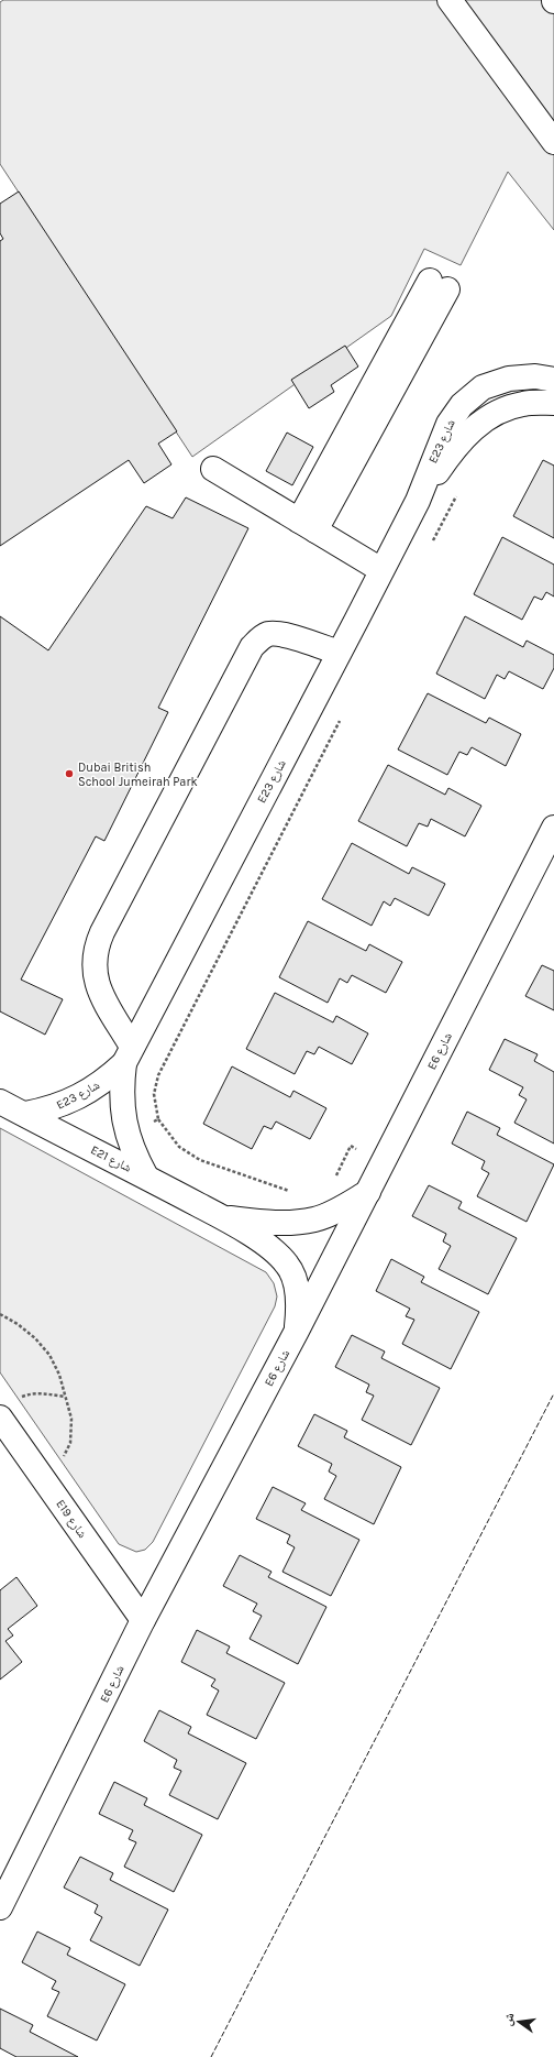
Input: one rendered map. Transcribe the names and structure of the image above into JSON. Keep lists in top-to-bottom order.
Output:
{
  "streets": {
    "street": [
      "E23 شارع",
      "E6 شارع",
      "E21 شارع",
      "E19 شارع"
    ]
  },
  "crossings": [
    ["E23 شارع", "E21 شارع"],
    ["E6 شارع", "E21 شارع"],
    ["E6 شارع", "E19 شارع"]
  ],
  "places": ["Dubai British School Jumeirah Park"],
  "north": "left"
}
